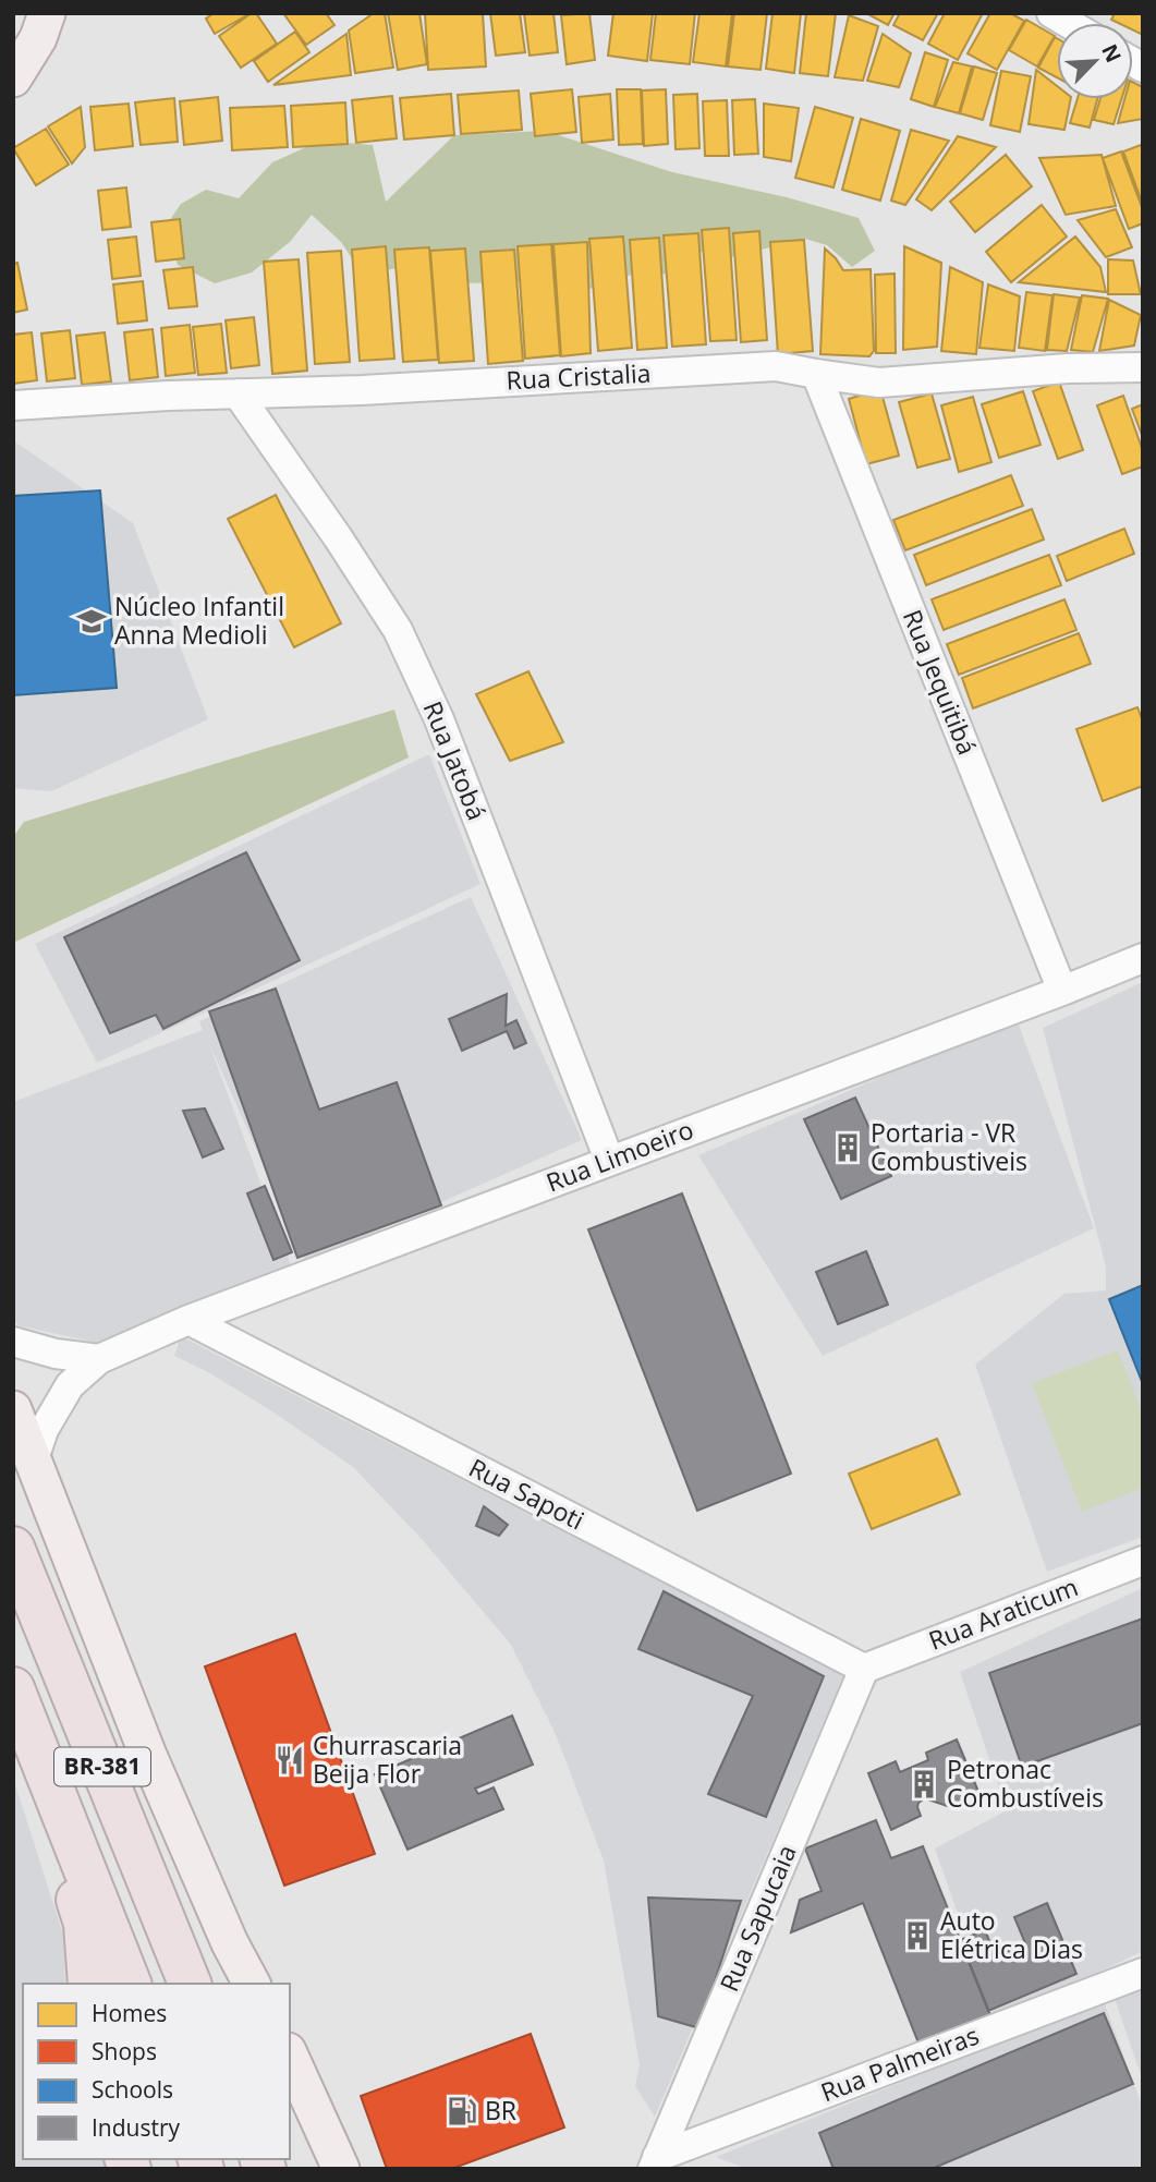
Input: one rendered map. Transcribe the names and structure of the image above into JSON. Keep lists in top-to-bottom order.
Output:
{
  "streets": {
    "highway": ["BR-381"],
    "street": [
      "Rua Cristalia",
      "Rua Jequitibá",
      "Rua Jatobá",
      "Rua Limoeiro",
      "Rua Sapoti",
      "Rua Araticum",
      "Rua Sapucaia",
      "Rua Palmeiras"
    ]
  },
  "crossings": [
    ["Rua Cristalia", "Rua Jequitibá"],
    ["Rua Cristalia", "Rua Jatobá"],
    ["Rua Jequitibá", "Rua Limoeiro"],
    ["Rua Jatobá", "Rua Limoeiro"],
    ["Rua Limoeiro", "Rua Sapoti"],
    ["Rua Limoeiro", "BR-381"],
    ["Rua Sapoti", "Rua Araticum"],
    ["Rua Sapoti", "Rua Sapucaia"],
    ["Rua Araticum", "Rua Sapucaia"],
    ["Rua Sapucaia", "Rua Palmeiras"]
  ],
  "places": {
    "school or university": ["Núcleo Infantil Anna Medioli"],
    "building": ["Portaria - VR Combustiveis", "Petronac Combustíveis", "Auto Elétrica Dias"],
    "restaurant": ["Churrascaria Beija Flor"],
    "fuel station": ["BR"]
  },
  "legend": [
    "Homes",
    "Shops",
    "Schools",
    "Industry"
  ],
  "north": "top right"
}
